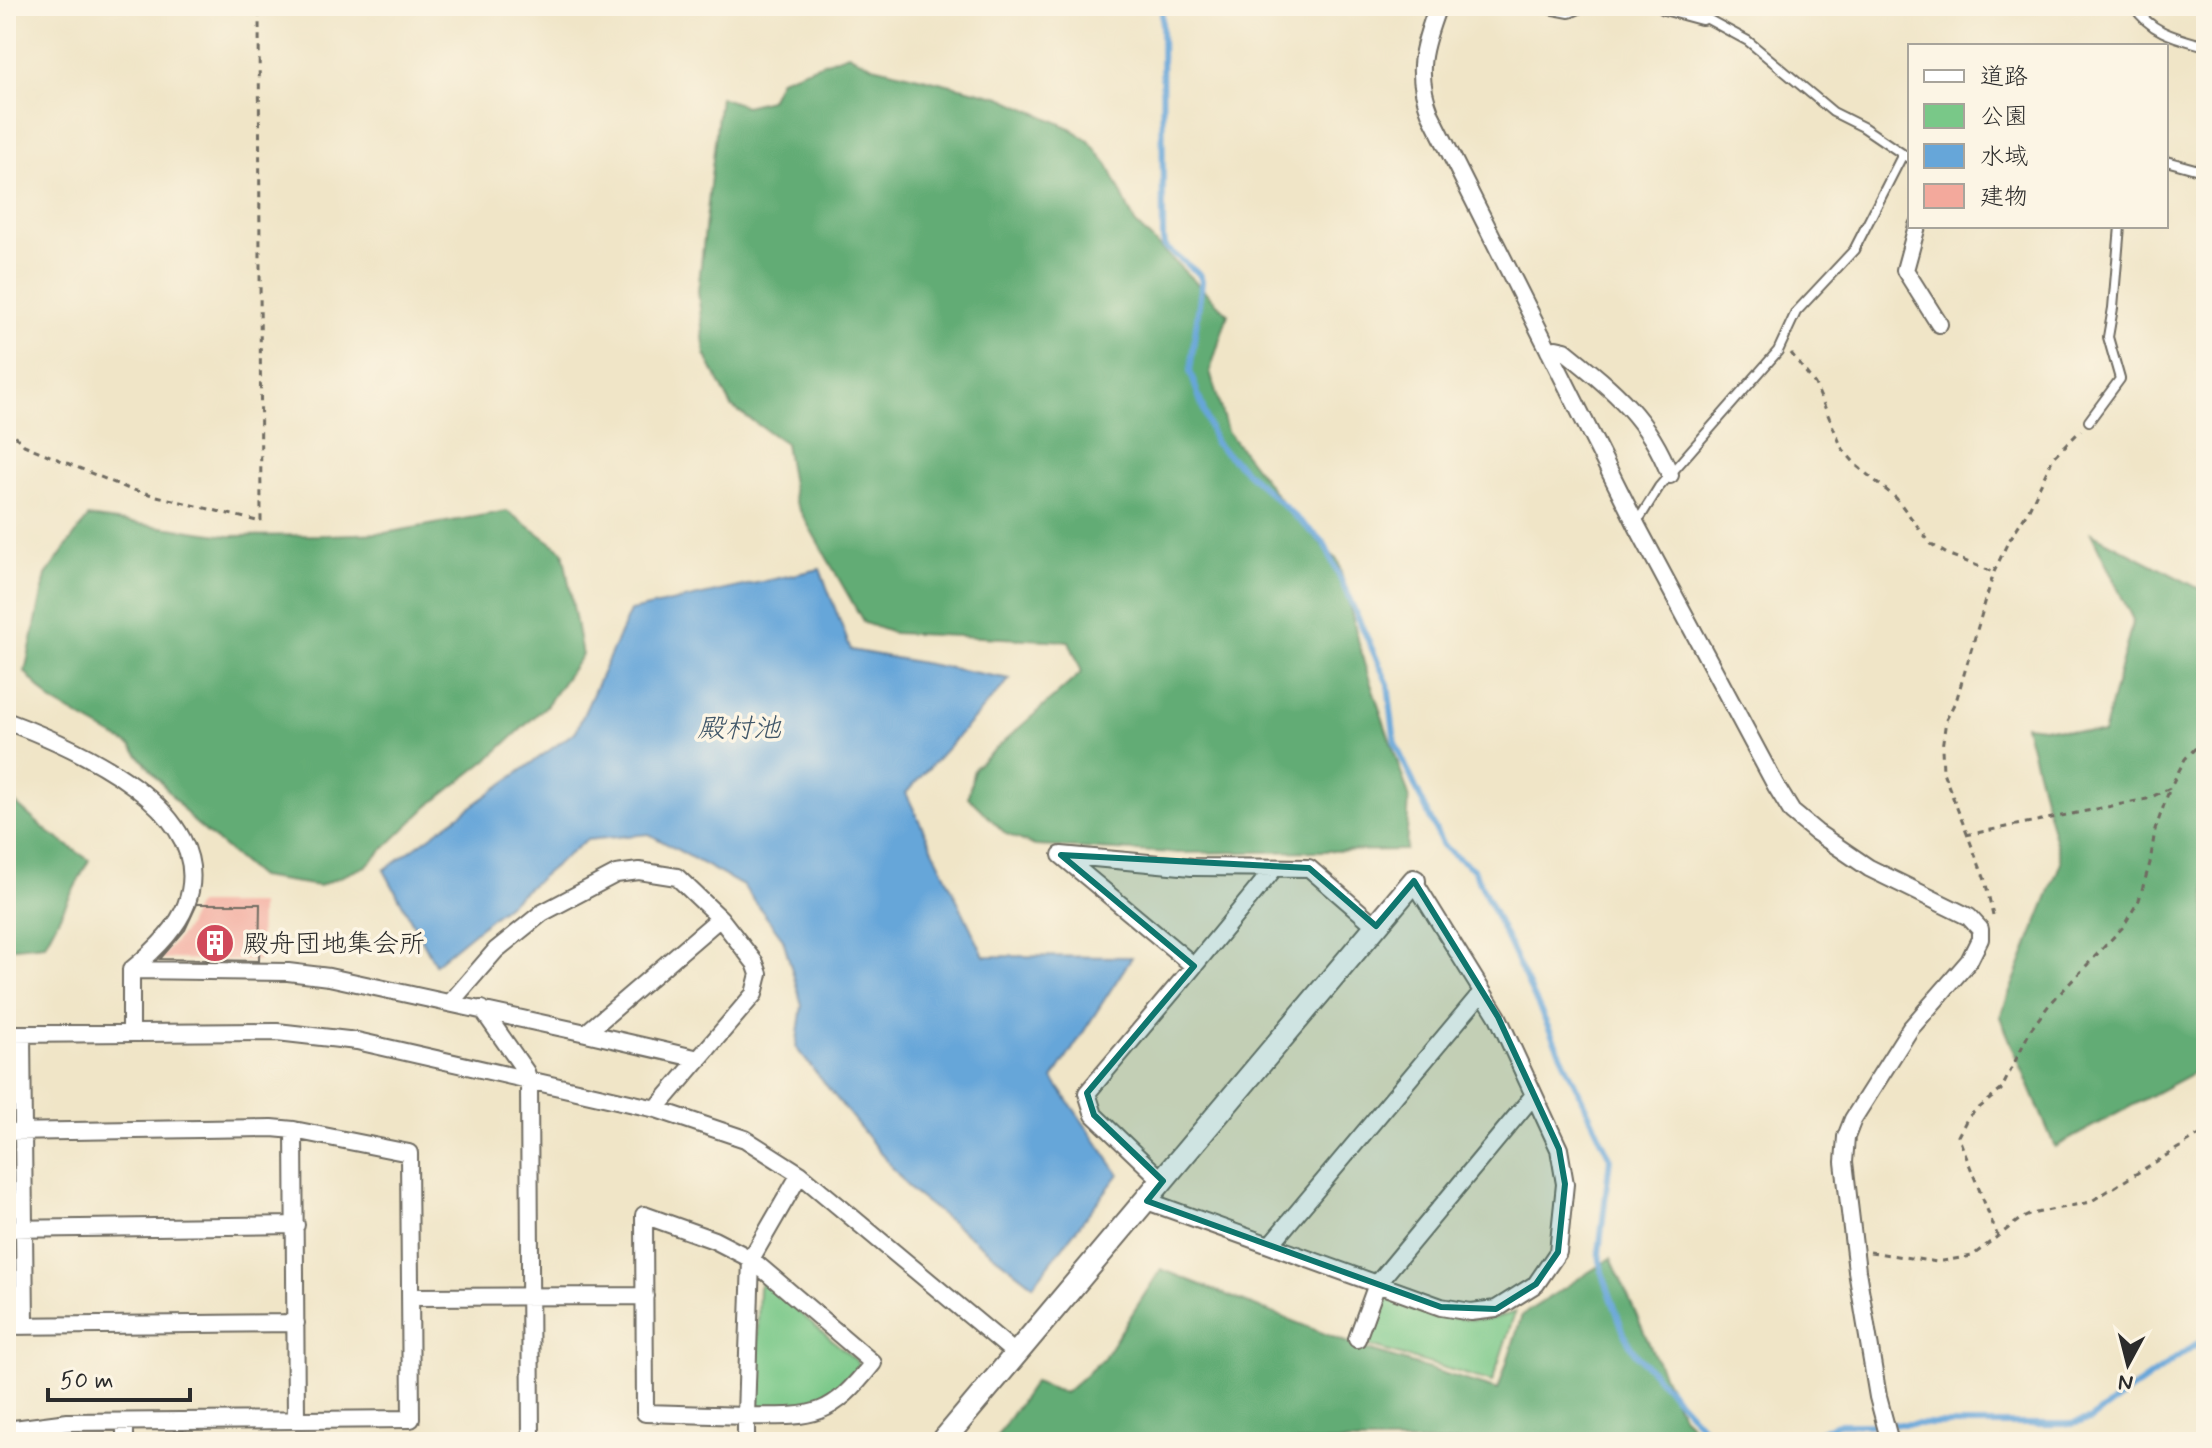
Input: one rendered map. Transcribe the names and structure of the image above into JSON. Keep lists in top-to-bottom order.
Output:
{
  "water": ["殿村池"],
  "places": {
    "building": ["殿舟団地集会所"]
  },
  "legend": [
    "道路",
    "公園",
    "水域",
    "建物"
  ],
  "scale_bar": "50 m",
  "north": "bottom"
}
